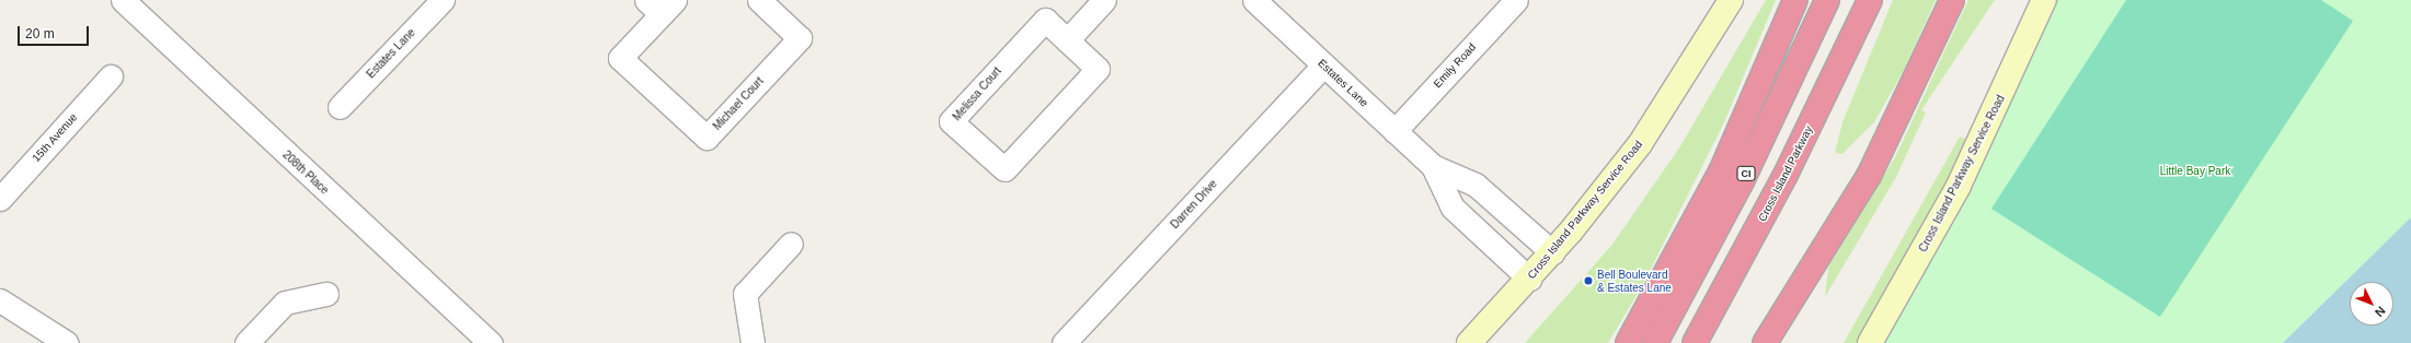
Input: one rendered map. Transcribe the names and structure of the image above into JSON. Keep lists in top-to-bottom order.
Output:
{
  "streets": {
    "highway": ["CI", "Cross Island Parkway"],
    "street": [
      "Estates Lane",
      "Emily Road",
      "Melissa Court",
      "Michael Court",
      "15th Avenue",
      "208th Place",
      "Cross Island Parkway Service Road",
      "Darren Drive"
    ]
  },
  "crossings": [
    ["Estates Lane", "Emily Road"],
    ["Estates Lane", "Cross Island Parkway Service Road"],
    ["Estates Lane", "Darren Drive"]
  ],
  "parks": ["Little Bay Park"],
  "places": ["Bell Boulevard & Estates Lane"],
  "scale_bar": "20 m",
  "north": "bottom right"
}
